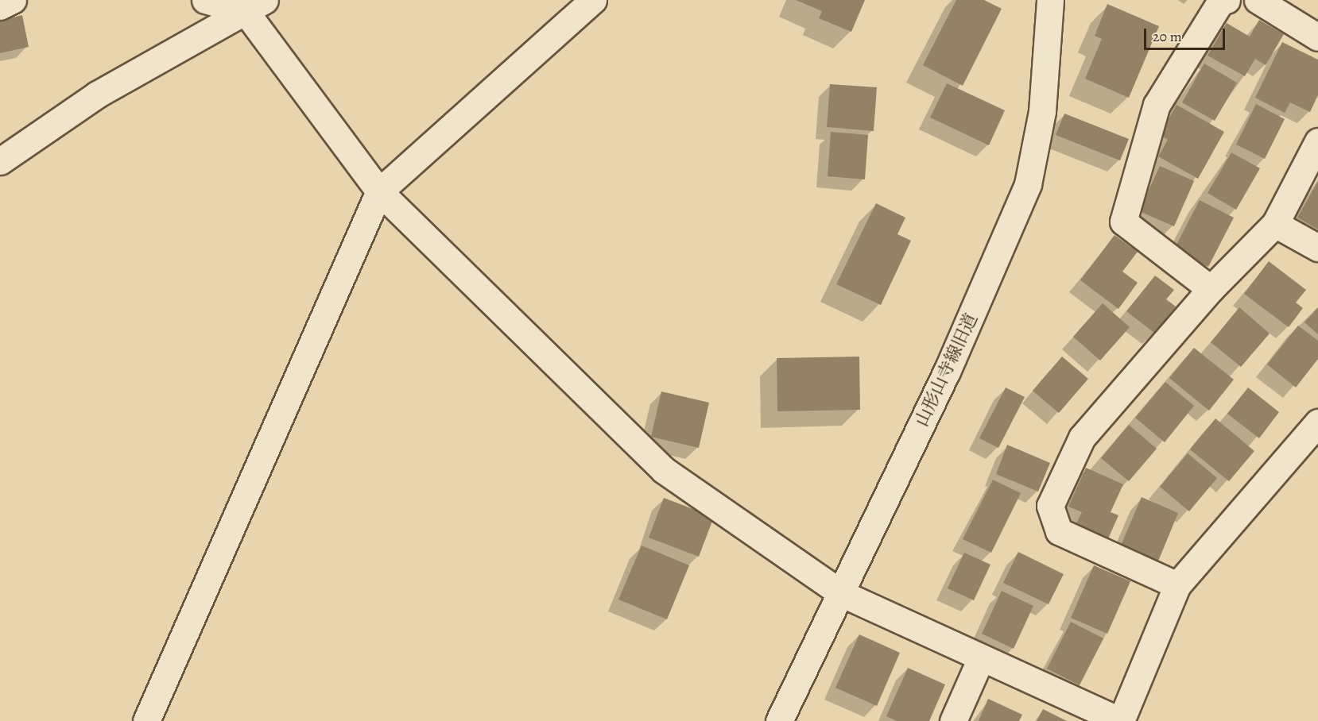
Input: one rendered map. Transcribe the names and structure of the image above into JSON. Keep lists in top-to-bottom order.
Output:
{
  "streets": {
    "street": ["山形山寺線旧道"]
  },
  "scale_bar": "20 m"
}
